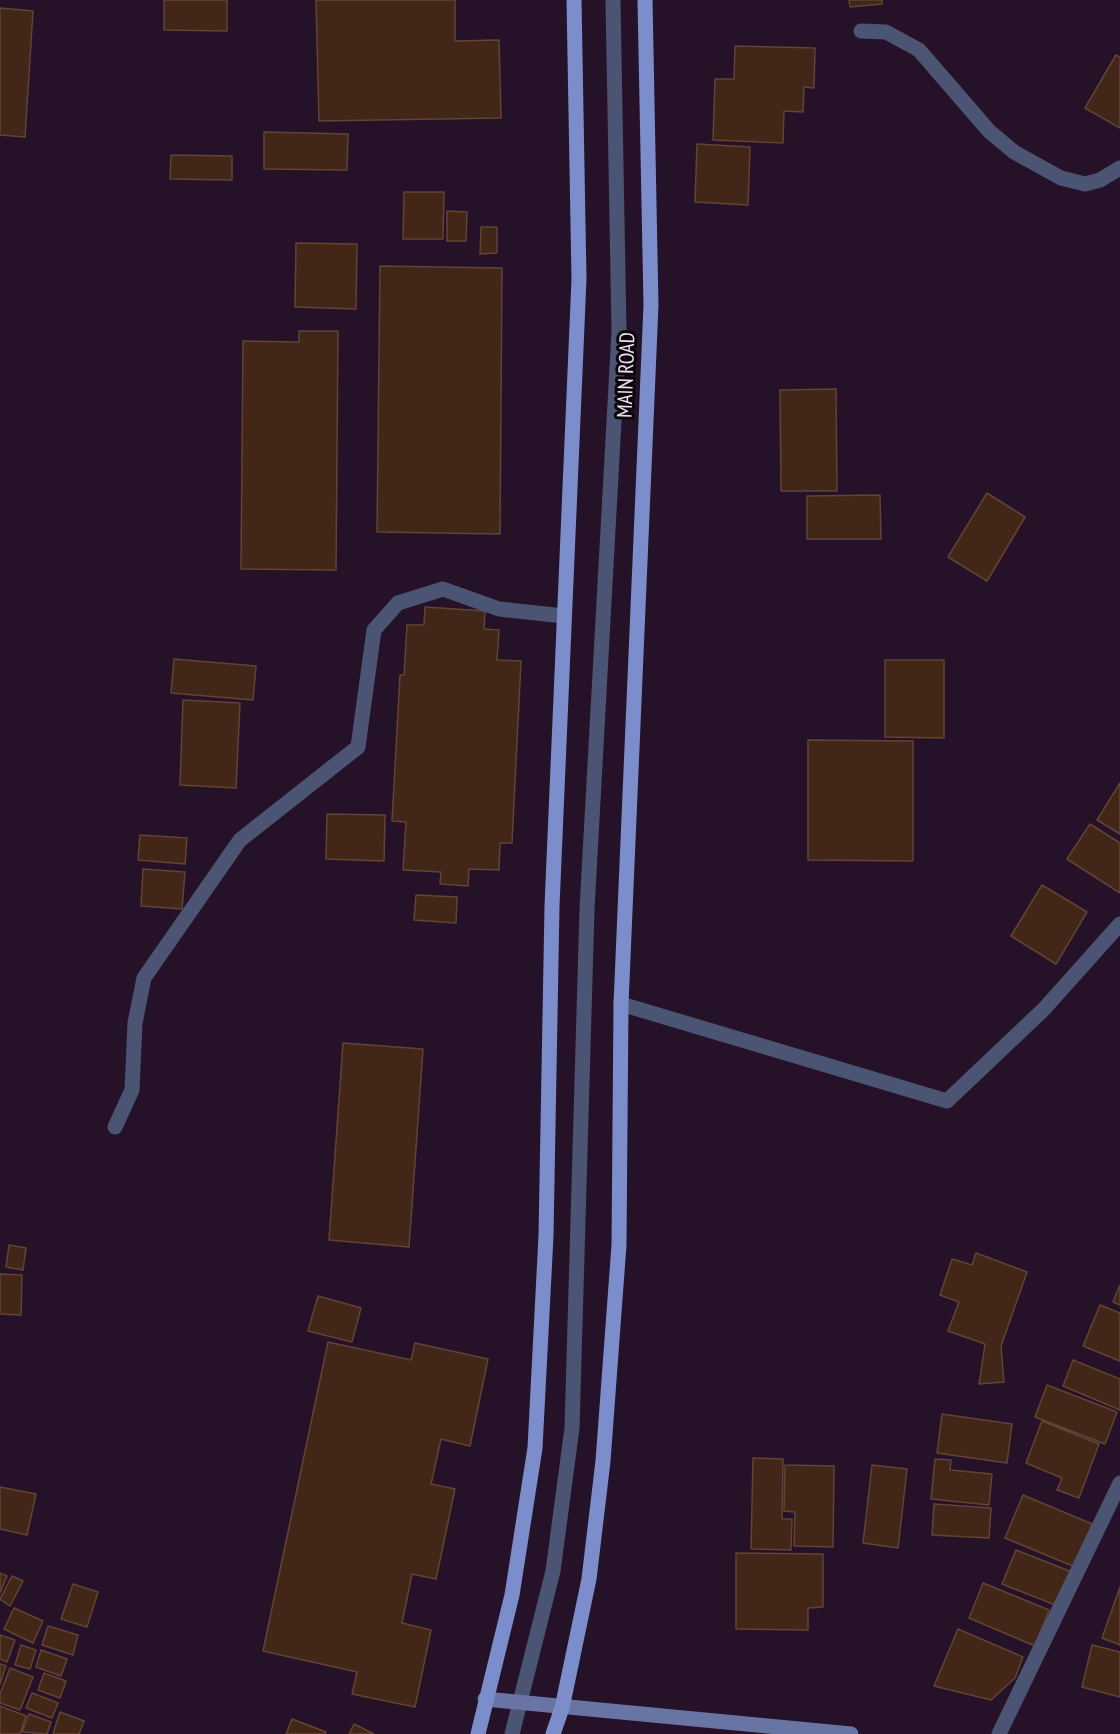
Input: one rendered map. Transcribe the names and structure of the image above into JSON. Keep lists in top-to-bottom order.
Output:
{
  "streets": {
    "main road": ["MAIN ROAD"]
  }
}
